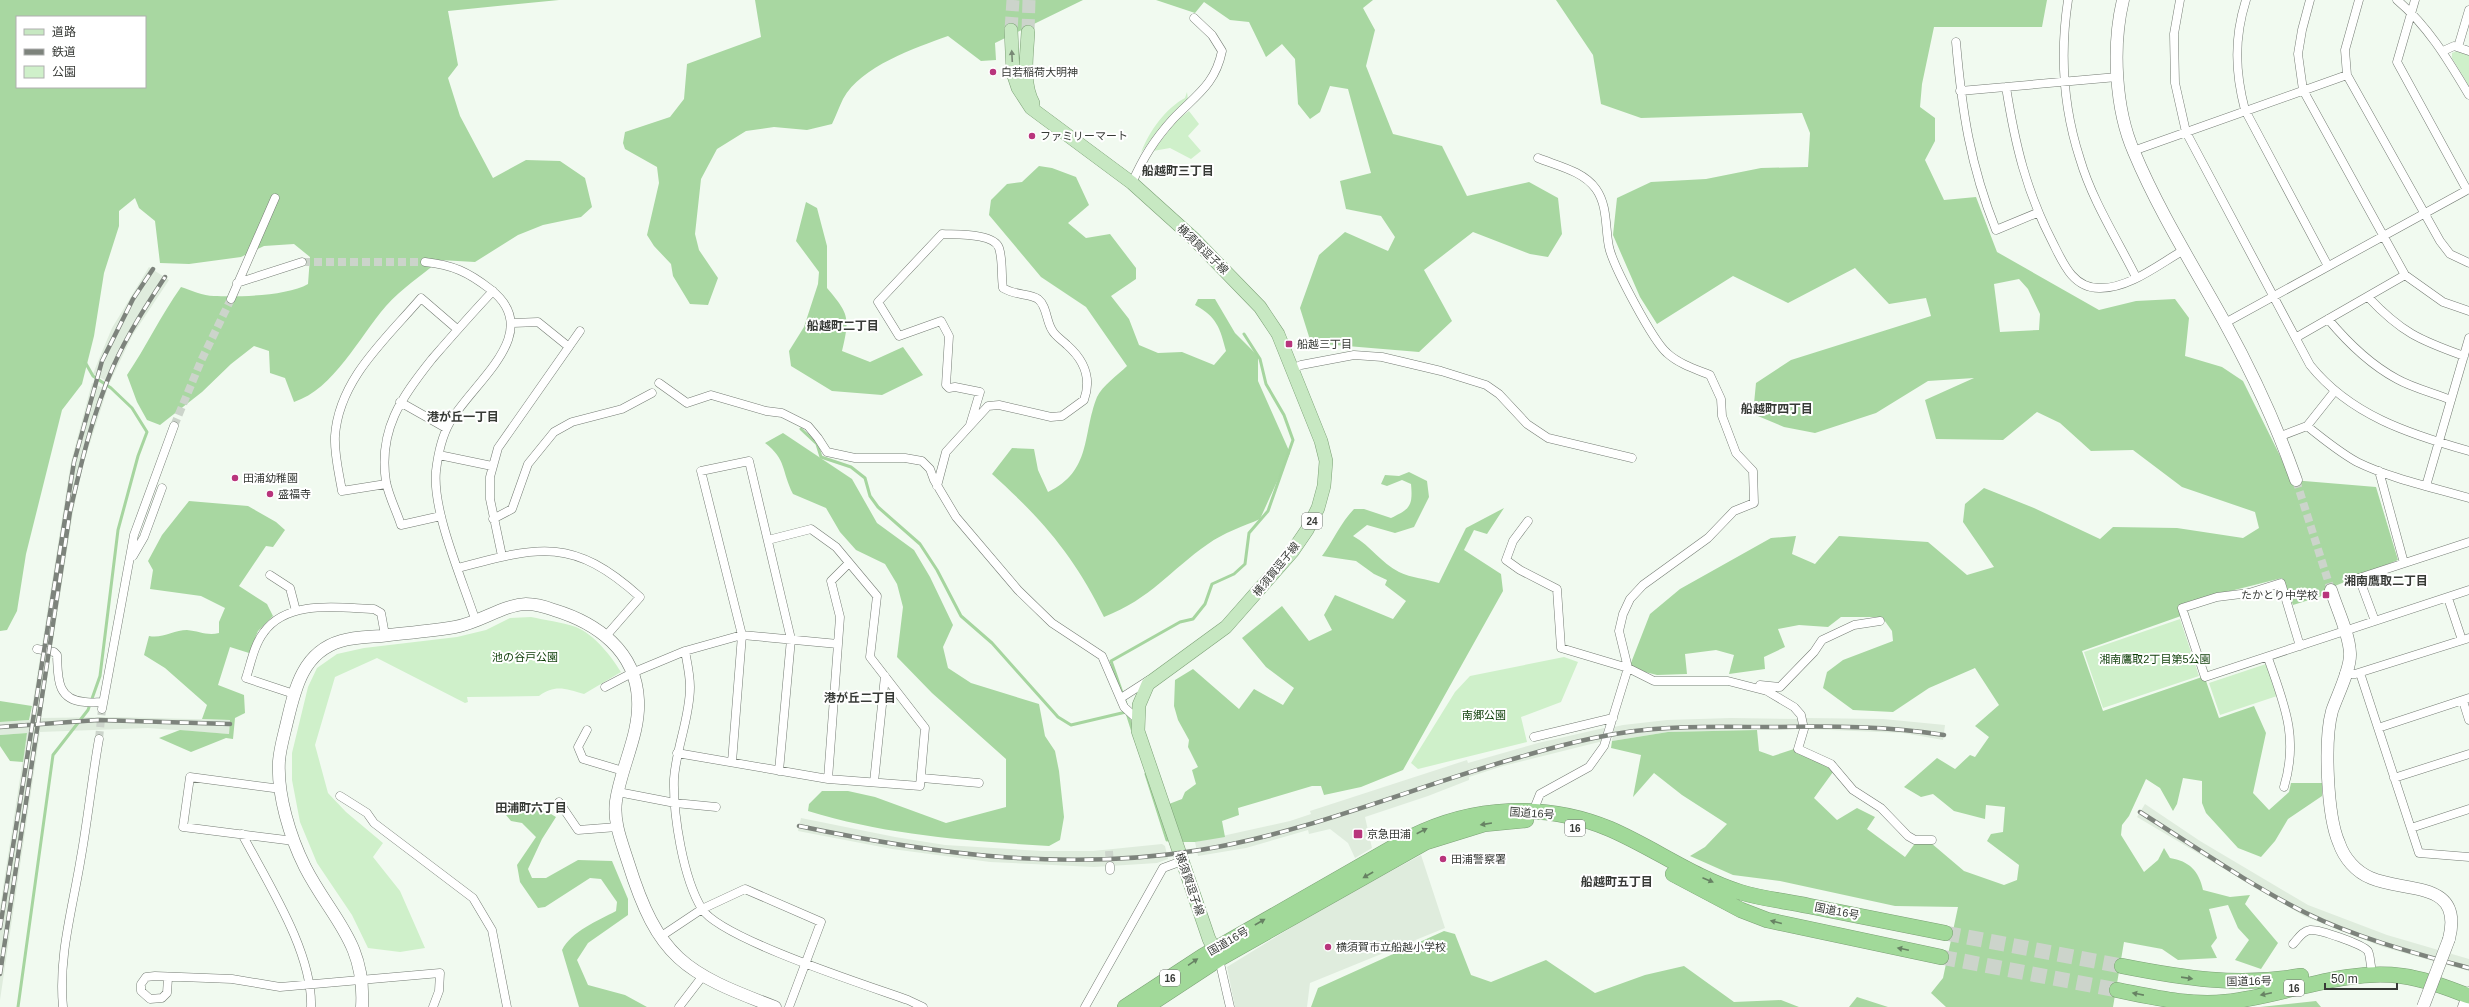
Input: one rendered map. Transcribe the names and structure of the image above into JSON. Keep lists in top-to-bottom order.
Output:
{
  "streets": {
    "highway": ["国道16号", "16"],
    "main road": ["横須賀逗子線", "24"]
  },
  "crossings": [
    ["横須賀逗子線", "国道16号"]
  ],
  "districts": [
    "船越町三丁目",
    "船越町二丁目",
    "船越町四丁目",
    "港が丘一丁目",
    "湘南鷹取二丁目",
    "港が丘二丁目",
    "田浦町六丁目",
    "船越町五丁目"
  ],
  "parks": ["池の谷戸公園", "湘南鷹取2丁目第5公園", "南郷公園"],
  "places": {
    "other": [
      "白若稲荷大明神",
      "ファミリーマート",
      "田浦幼稚園",
      "盛福寺",
      "田浦警察署",
      "横須賀市立船越小学校"
    ],
    "transit": ["船越三丁目", "たかとり中学校", "京急田浦"]
  },
  "legend": ["道路", "鉄道", "公園"],
  "scale_bar": "50 m"
}
